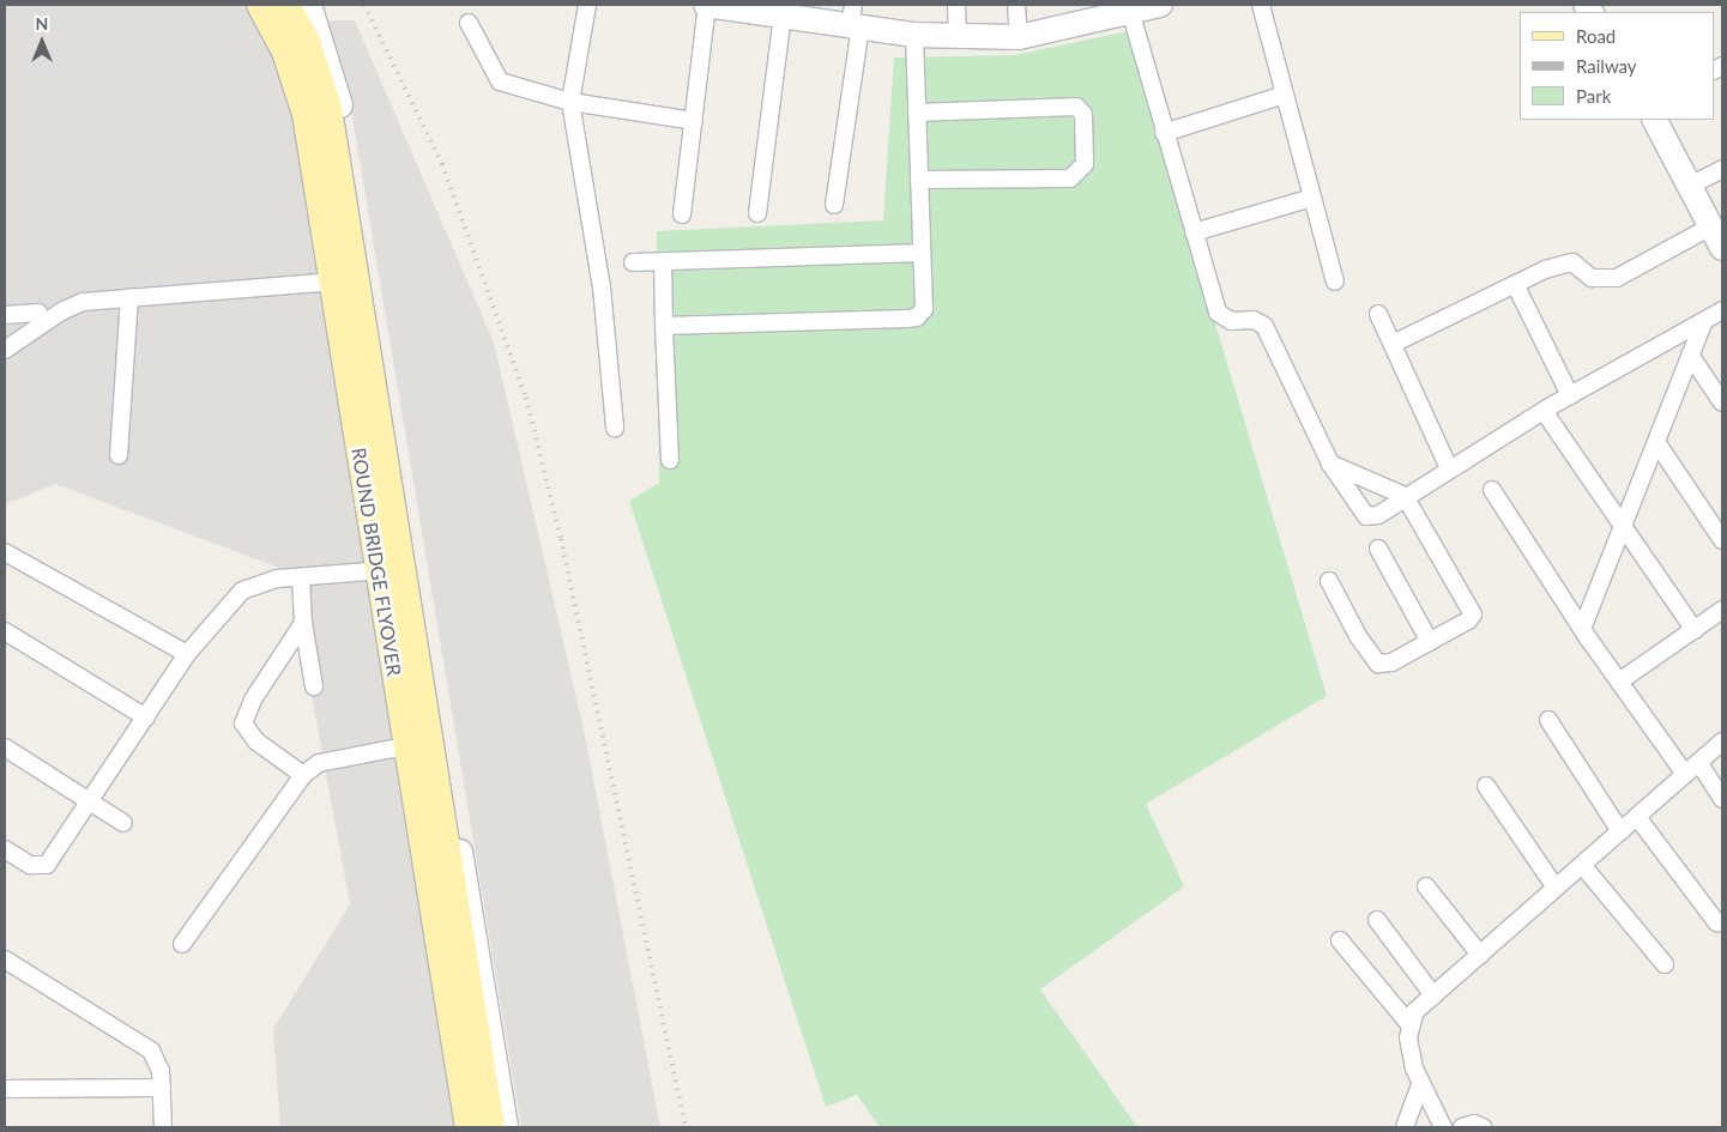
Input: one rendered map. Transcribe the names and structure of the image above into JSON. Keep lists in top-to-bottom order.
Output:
{
  "streets": {
    "main road": ["ROUND BRIDGE FLYOVER"]
  },
  "legend": ["Road", "Railway", "Park"],
  "north": "top"
}
